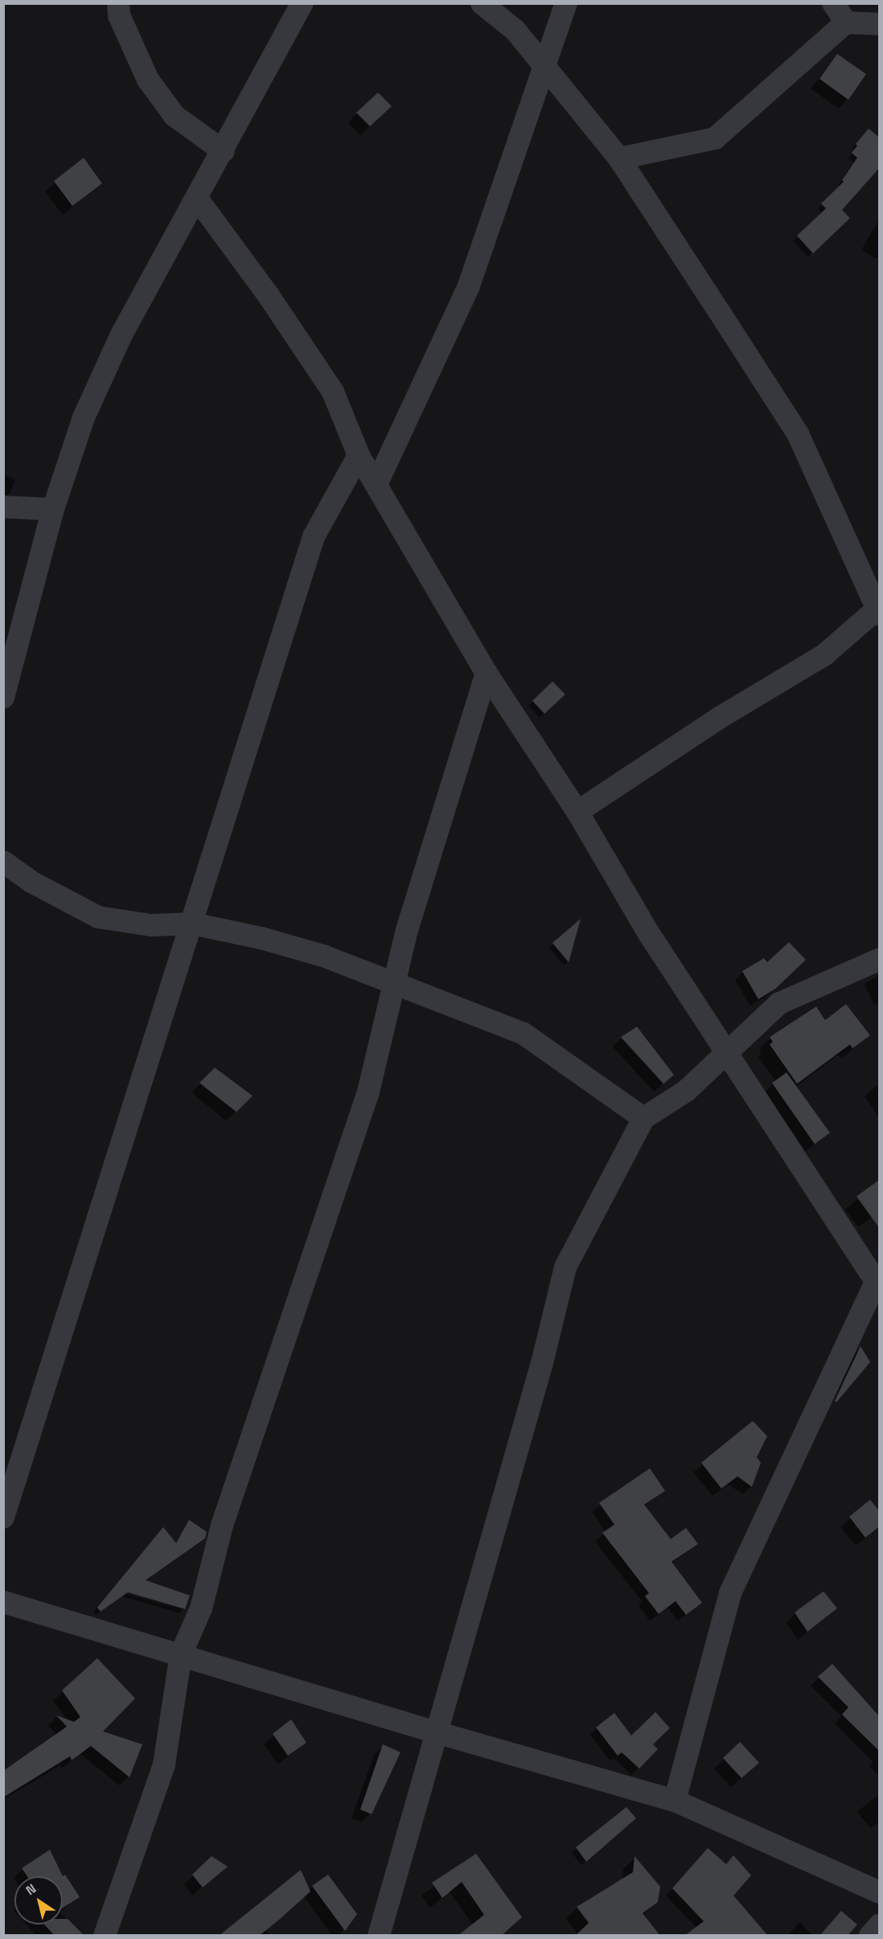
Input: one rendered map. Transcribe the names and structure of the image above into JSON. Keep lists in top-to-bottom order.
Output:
{
  "north": "top left"
}
